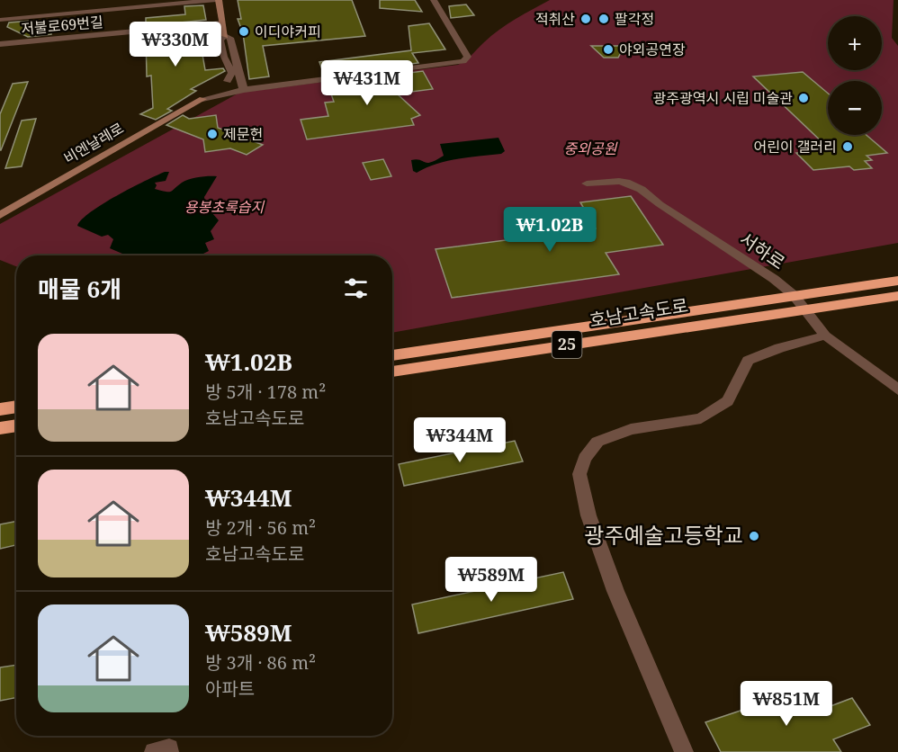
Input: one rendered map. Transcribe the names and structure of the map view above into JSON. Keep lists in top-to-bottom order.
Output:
{
  "streets": {
    "highway": ["호남고속도로", "25"],
    "street": ["저불로69번길", "비엔날레로", "서하로"]
  },
  "parks": ["중외공원", "용봉초록습지"],
  "places": [
    "적취산",
    "팔각정",
    "이디야커피",
    "야외공연장",
    "광주광역시 시립 미술관",
    "제문헌",
    "어린이 갤러리",
    "광주예술고등학교"
  ],
  "page": {
    "map_buttons": ["+", "−"],
    "price": [
      "₩330M",
      "₩431M",
      "₩1.02B",
      "₩344M",
      "₩589M",
      "₩851M"
    ],
    "heading": "매물 6개",
    "list": [
      {
        "name": "₩1.02B",
        "note": "방 5개 · 178 m² · 호남고속도로"
      },
      {
        "name": "₩344M",
        "note": "방 2개 · 56 m² · 호남고속도로"
      },
      {
        "name": "₩589M",
        "note": "방 3개 · 86 m² · 아파트"
      }
    ]
  }
}
